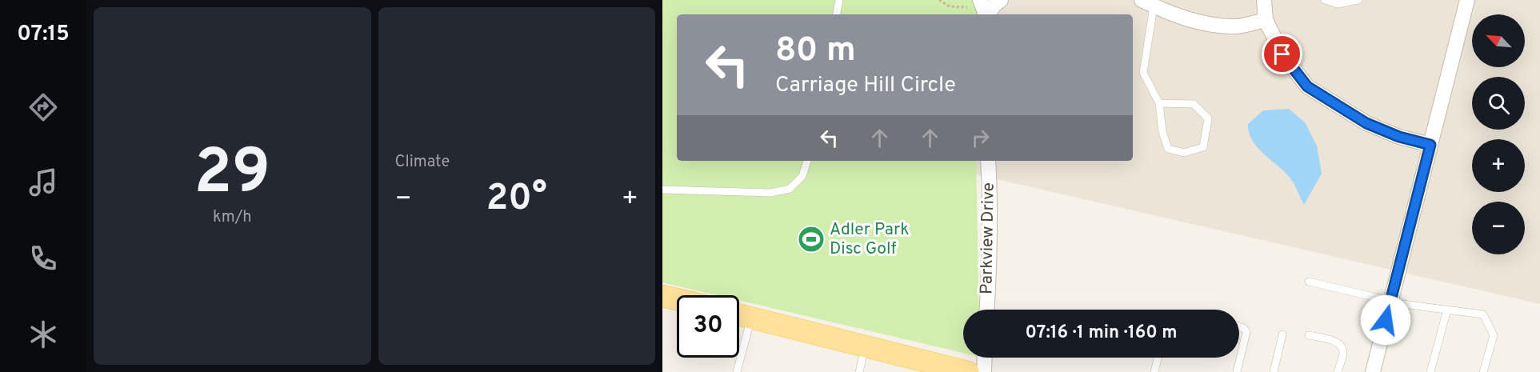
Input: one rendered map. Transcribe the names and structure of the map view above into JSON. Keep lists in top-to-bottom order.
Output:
{
  "streets": {
    "street": ["Parkview Drive"]
  },
  "places": {
    "sports": ["Adler Park Disc Golf"]
  },
  "north": "top left",
  "page": {
    "tabs": "07:15",
    "tile": [
      ["29", "km/h"],
      "Climate"
    ],
    "map_buttons": ["+", "−"],
    "turn": ["80 m", "Carriage Hill Circle"],
    "heat": ["−", "20°", "+"],
    "limit": "30",
    "trip": "07:16 · 1 min · 160 m"
  }
}
